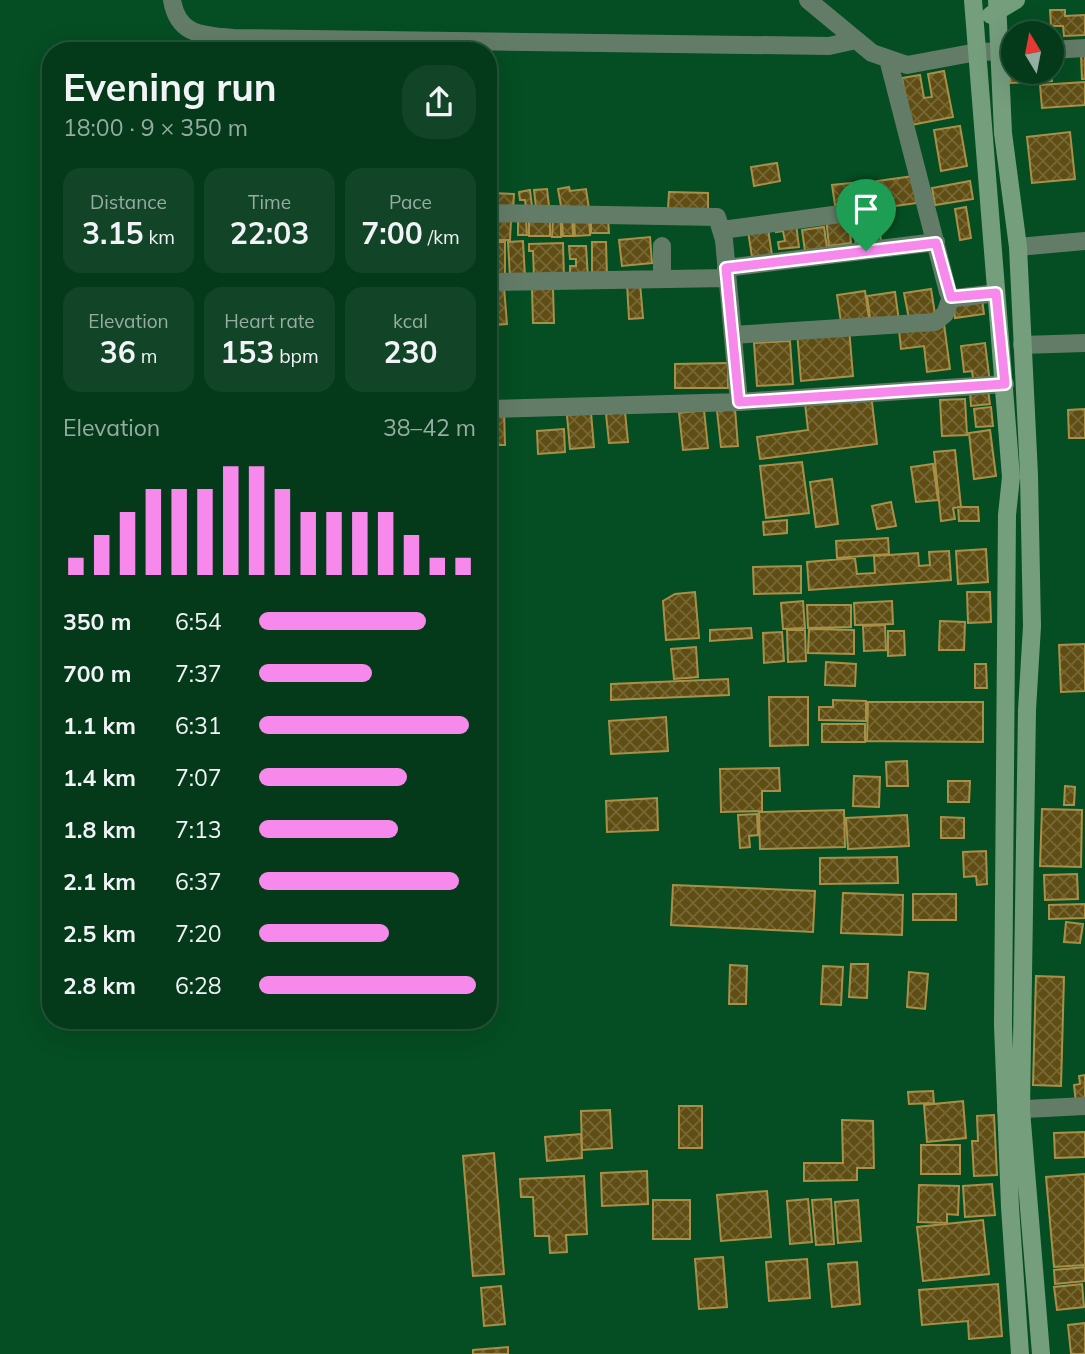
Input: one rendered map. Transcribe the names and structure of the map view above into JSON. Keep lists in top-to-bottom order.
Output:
{
  "north": "top",
  "page": {
    "heading": ["Evening run", "18:00 · 9 × 350 m"],
    "stats": [
      ["Distance", "3.15 km"],
      ["Time", "22:03"],
      ["Pace", "7:00 /km"],
      ["Elevation", "36 m"],
      ["Heart rate", "153 bpm"],
      ["kcal", "230"]
    ],
    "chart": ["Elevation", "38–42 m"],
    "list": [
      {
        "name": "350 m",
        "note": "6:54"
      },
      {
        "name": "700 m",
        "note": "7:37"
      },
      {
        "name": "1.1 km",
        "note": "6:31"
      },
      {
        "name": "1.4 km",
        "note": "7:07"
      },
      {
        "name": "1.8 km",
        "note": "7:13"
      },
      {
        "name": "2.1 km",
        "note": "6:37"
      },
      {
        "name": "2.5 km",
        "note": "7:20"
      },
      {
        "name": "2.8 km",
        "note": "6:28"
      }
    ]
  }
}
